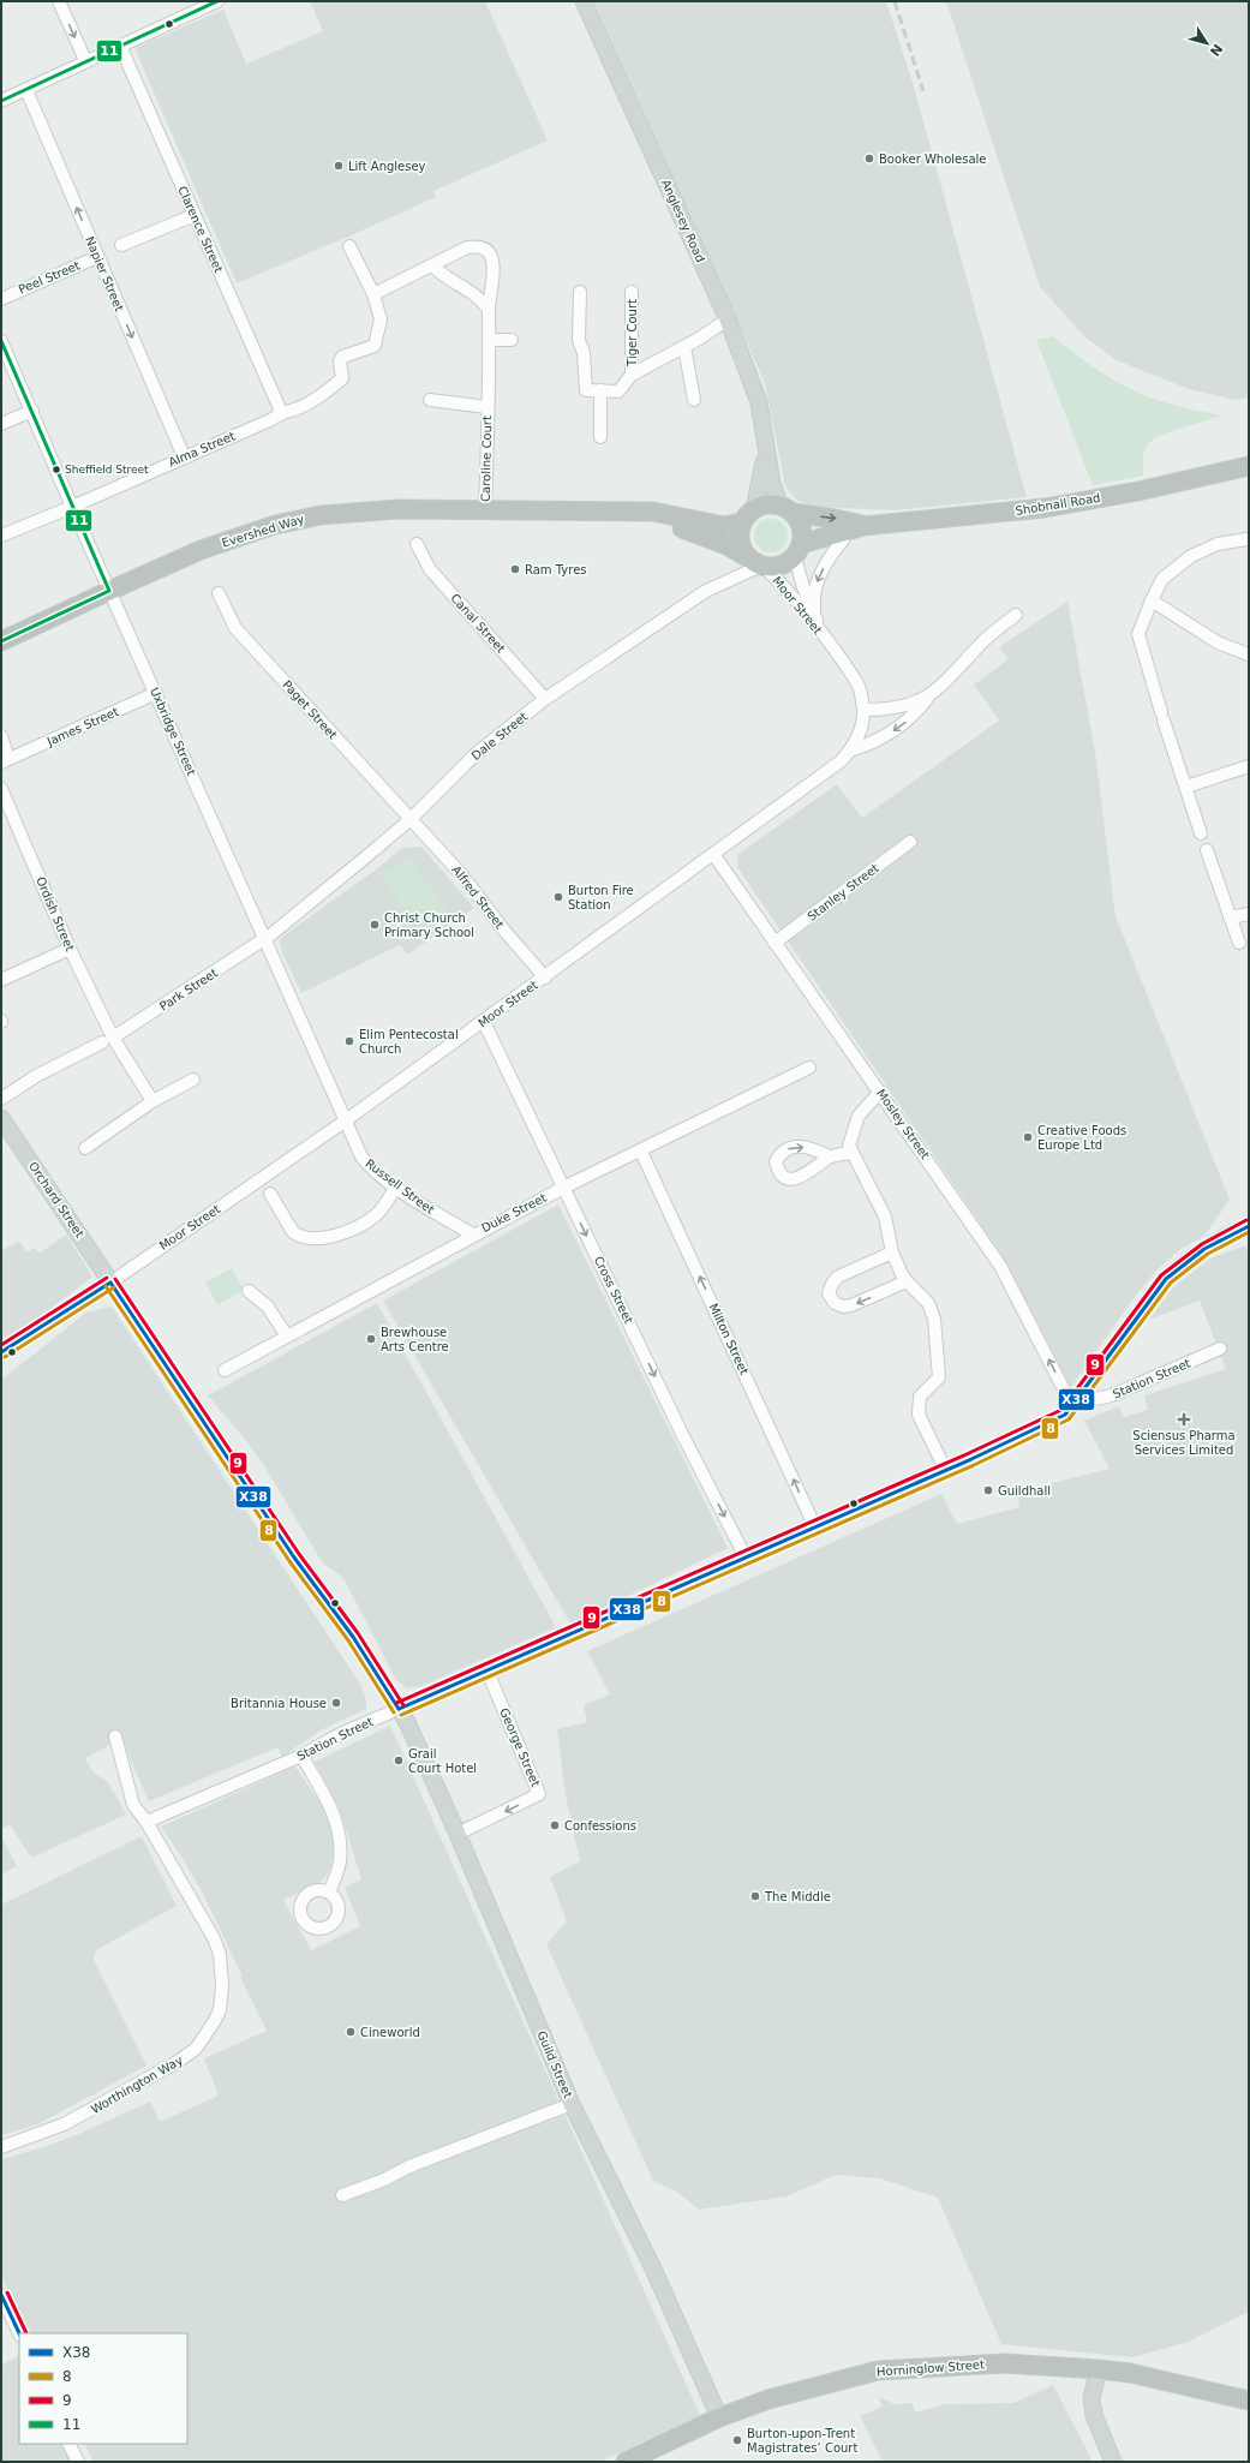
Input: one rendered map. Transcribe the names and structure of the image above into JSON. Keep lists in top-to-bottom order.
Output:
{
  "streets": {
    "highway": ["Shobnall Road", "Evershed Way", "Horninglow Street"],
    "main road": [
      "Anglesey Road",
      "Orchard Street",
      "Station Street",
      "Guild Street"
    ],
    "street": [
      "Clarence Street",
      "Napier Street",
      "Peel Street",
      "Tiger Court",
      "Alma Street",
      "Caroline Court",
      "Moor Street",
      "Canal Street",
      "Paget Street",
      "James Street",
      "Uxbridge Street",
      "Dale Street",
      "Stanley Street",
      "Alfred Street",
      "Ordish Street",
      "Park Street",
      "Mosley Street",
      "Russell Street",
      "Duke Street",
      "Cross Street",
      "Milton Street",
      "George Street",
      "Worthington Way"
    ]
  },
  "crossings": [
    ["Anglesey Road", "Tiger Court"],
    ["Anglesey Road", "Evershed Way"],
    ["Anglesey Road", "Moor Street"],
    ["Anglesey Road", "Dale Street"],
    ["Clarence Street", "Alma Street"],
    ["Napier Street", "Peel Street"],
    ["Napier Street", "Alma Street"],
    ["Alma Street", "Uxbridge Street"],
    ["Caroline Court", "Evershed Way"],
    ["Evershed Way", "Moor Street"],
    ["Evershed Way", "Uxbridge Street"],
    ["Evershed Way", "Dale Street"],
    ["Moor Street", "Uxbridge Street"],
    ["Moor Street", "Dale Street"],
    ["Moor Street", "Alfred Street"],
    ["Moor Street", "Mosley Street"],
    ["Moor Street", "Russell Street"],
    ["Moor Street", "Orchard Street"],
    ["Moor Street", "Cross Street"],
    ["Canal Street", "Dale Street"],
    ["Paget Street", "Dale Street"],
    ["Paget Street", "Alfred Street"],
    ["James Street", "Uxbridge Street"],
    ["Uxbridge Street", "Dale Street"],
    ["Uxbridge Street", "Park Street"],
    ["Uxbridge Street", "Russell Street"],
    ["Dale Street", "Alfred Street"],
    ["Dale Street", "Park Street"],
    ["Stanley Street", "Mosley Street"],
    ["Ordish Street", "Park Street"],
    ["Mosley Street", "Station Street"],
    ["Russell Street", "Duke Street"],
    ["Orchard Street", "Station Street"],
    ["Orchard Street", "Guild Street"],
    ["Duke Street", "Cross Street"],
    ["Duke Street", "Milton Street"],
    ["Cross Street", "Station Street"],
    ["Milton Street", "Station Street"],
    ["Station Street", "George Street"],
    ["Station Street", "Guild Street"],
    ["Station Street", "Worthington Way"],
    ["George Street", "Guild Street"],
    ["Guild Street", "Horninglow Street"]
  ],
  "one_way": ["Cross Street", "Milton Street"],
  "places": {
    "other": [
      "Booker Wholesale",
      "Lift Anglesey",
      "Sheffield Street",
      "Ram Tyres",
      "Burton Fire Station",
      "Christ Church Primary School",
      "Elim Pentecostal Church",
      "Creative Foods Europe Ltd",
      "Brewhouse Arts Centre",
      "Guildhall",
      "Britannia House",
      "Grail Court Hotel",
      "Confessions",
      "The Middle",
      "Cineworld",
      "Burton-upon-Trent Magistrates’ Court"
    ],
    "health": ["Sciensus Pharma Services Limited"]
  },
  "lines": [
    "transit line 11",
    "transit line 9",
    "transit line X38",
    "transit line 8"
  ],
  "legend": [
    "X38",
    "8",
    "9",
    "11"
  ],
  "north": "bottom right"
}
